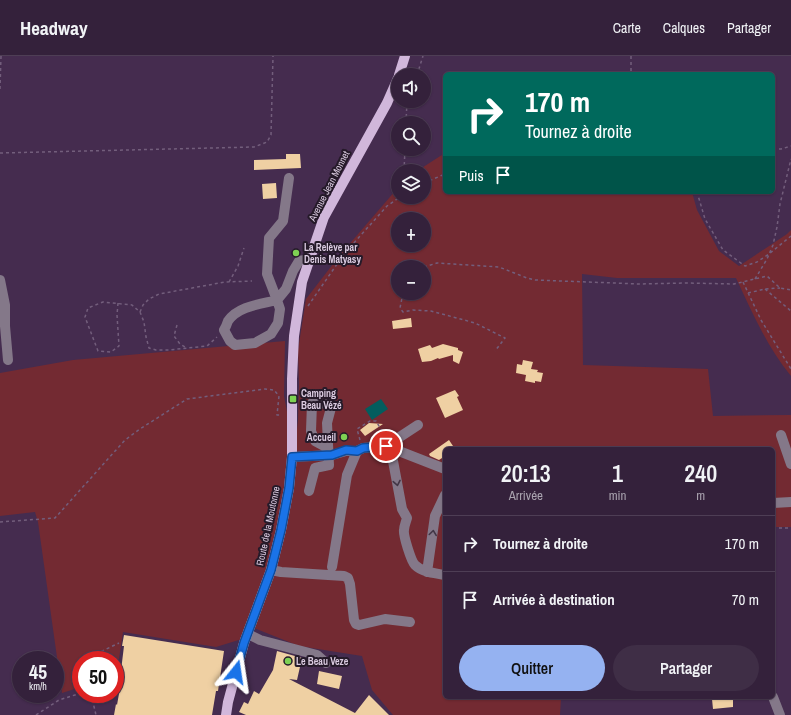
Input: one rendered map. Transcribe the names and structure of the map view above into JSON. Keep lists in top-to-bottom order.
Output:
{
  "streets": {
    "main road": ["Avenue Jean Monnet", "Route de la Moutonne"]
  },
  "crossings": [
    ["Avenue Jean Monnet", "Route de la Moutonne"]
  ],
  "places": {
    "other": ["La Relève par Denis Matyasy", "Accueil", "Le Beau Veze"],
    "transit": ["Camping Beau Vézé"]
  },
  "page": {
    "header": "Headway",
    "nav": ["Carte", "Calques", "Partager"],
    "map_buttons": ["+", "−"],
    "turn": ["170 m", "Tournez à droite"],
    "then": "Puis",
    "eta": [
      "20:13",
      "Arrivée",
      "1",
      "min",
      "240",
      "m"
    ],
    "list": [
      {
        "name": "Tournez à droite",
        "value": "170 m"
      },
      {
        "name": "Arrivée à destination",
        "value": "70 m"
      }
    ],
    "buttons": ["Quitter", "Partager"],
    "speed": "45 km/h",
    "limit": "50"
  }
}
